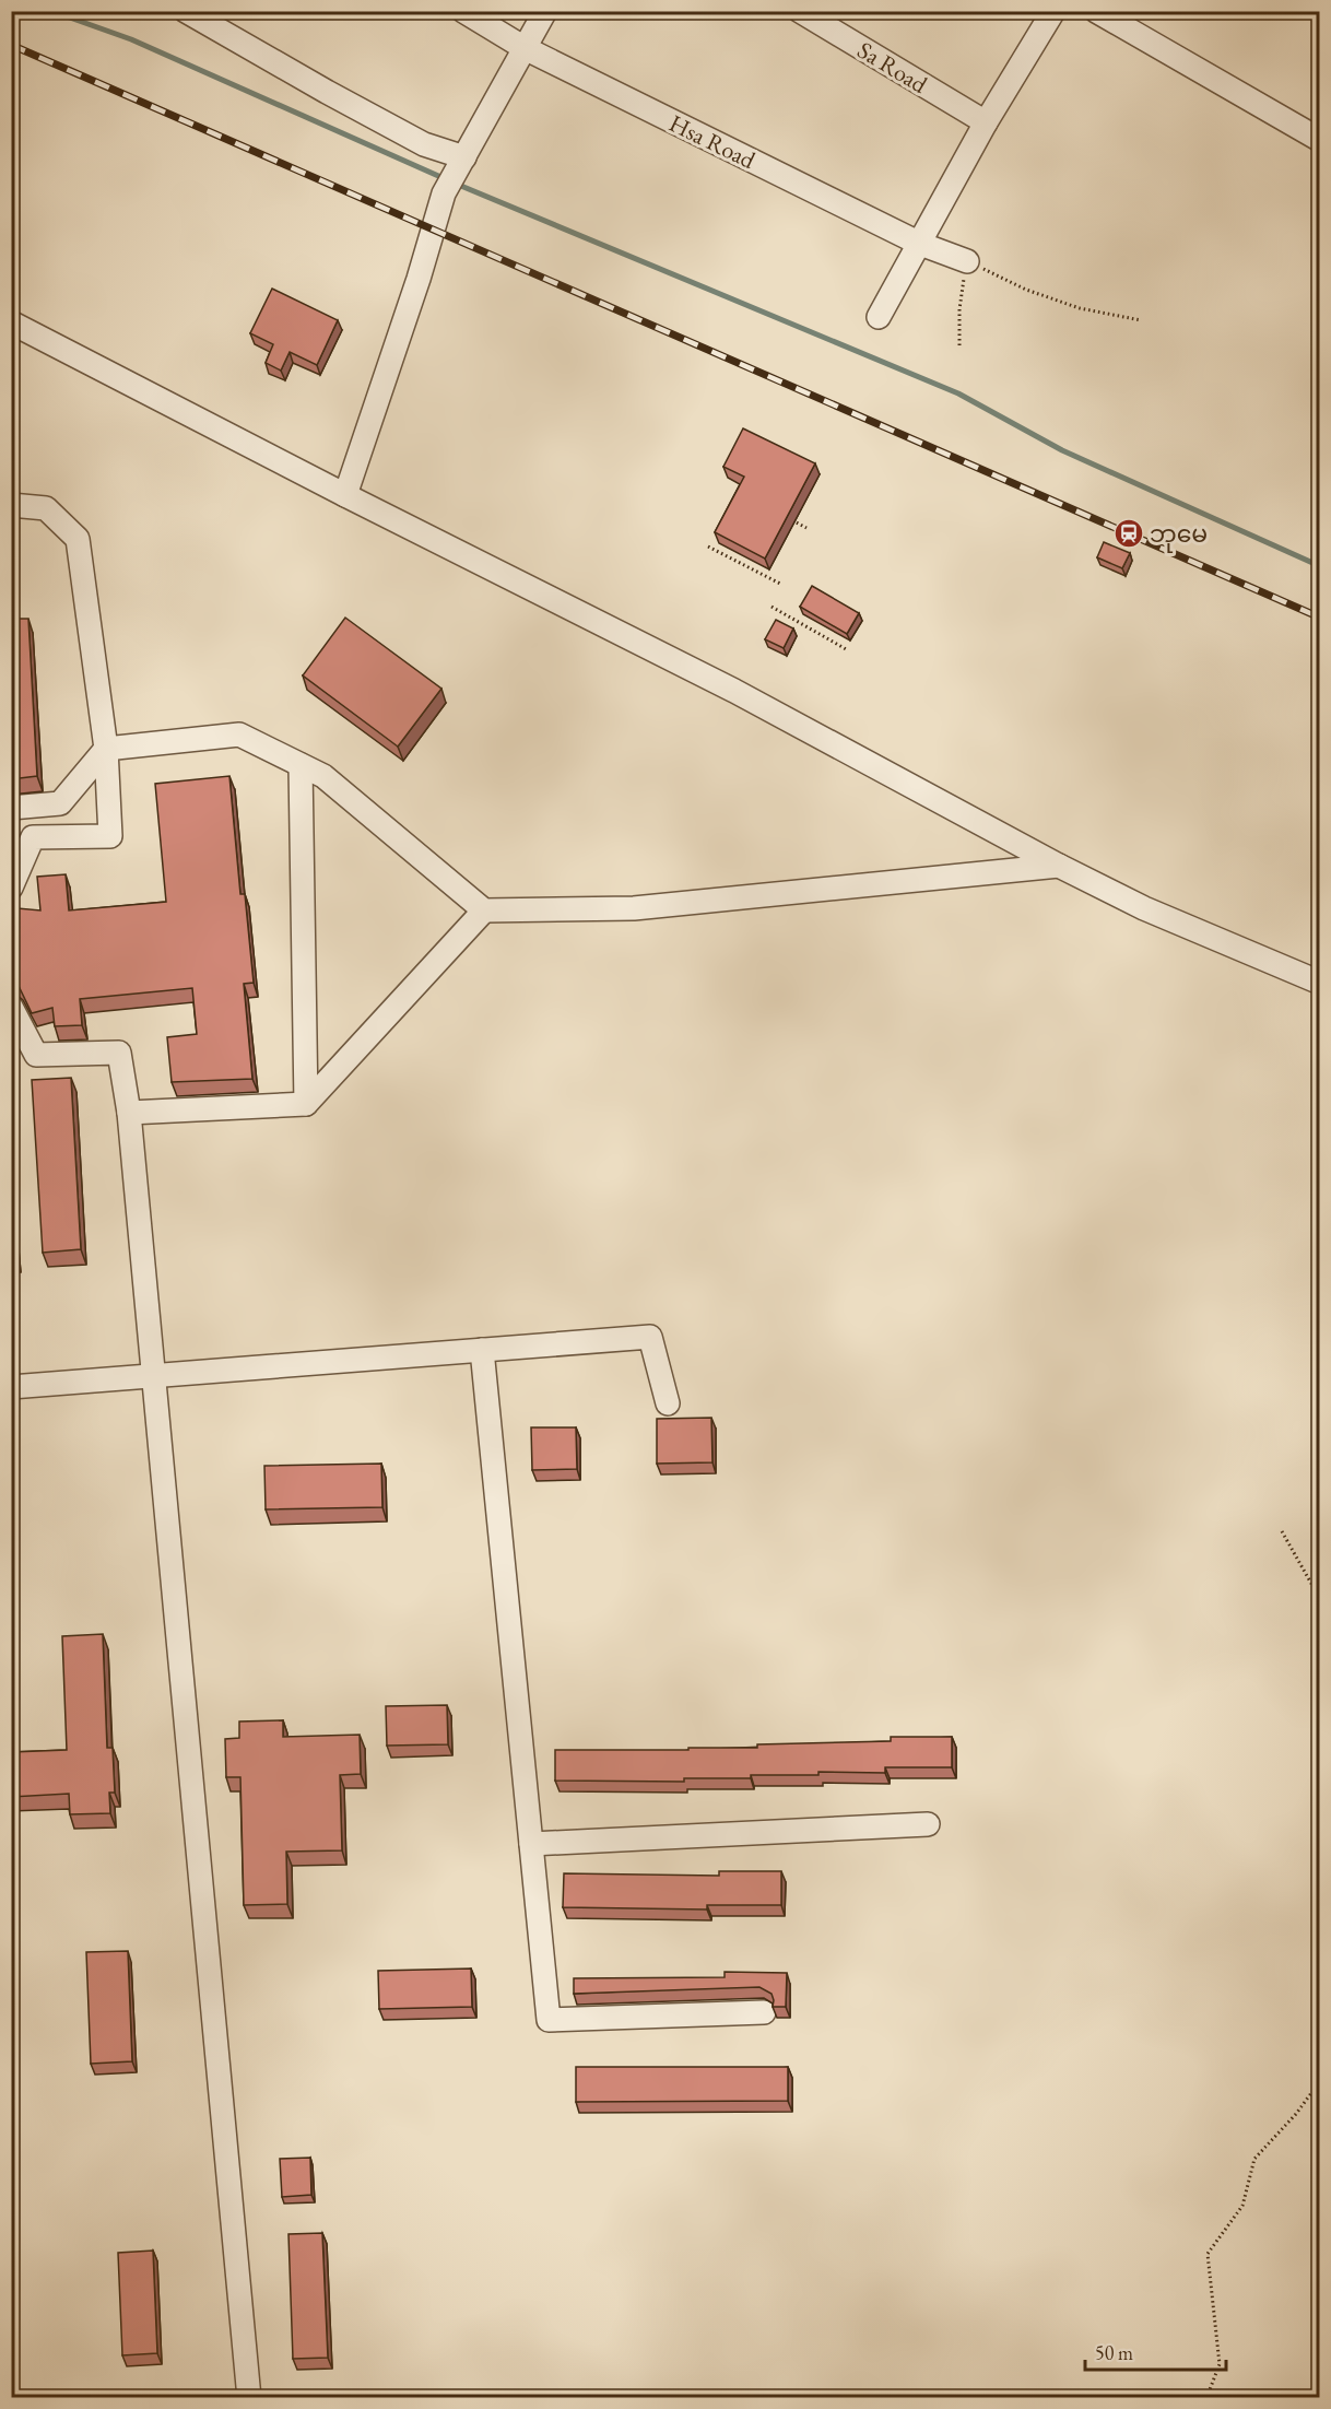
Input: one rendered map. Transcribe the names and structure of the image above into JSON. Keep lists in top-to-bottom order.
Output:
{
  "streets": {
    "street": ["Sa Road", "Hsa Road"]
  },
  "places": {
    "station": ["ဘုမေ"]
  },
  "scale_bar": "50 m"
}
